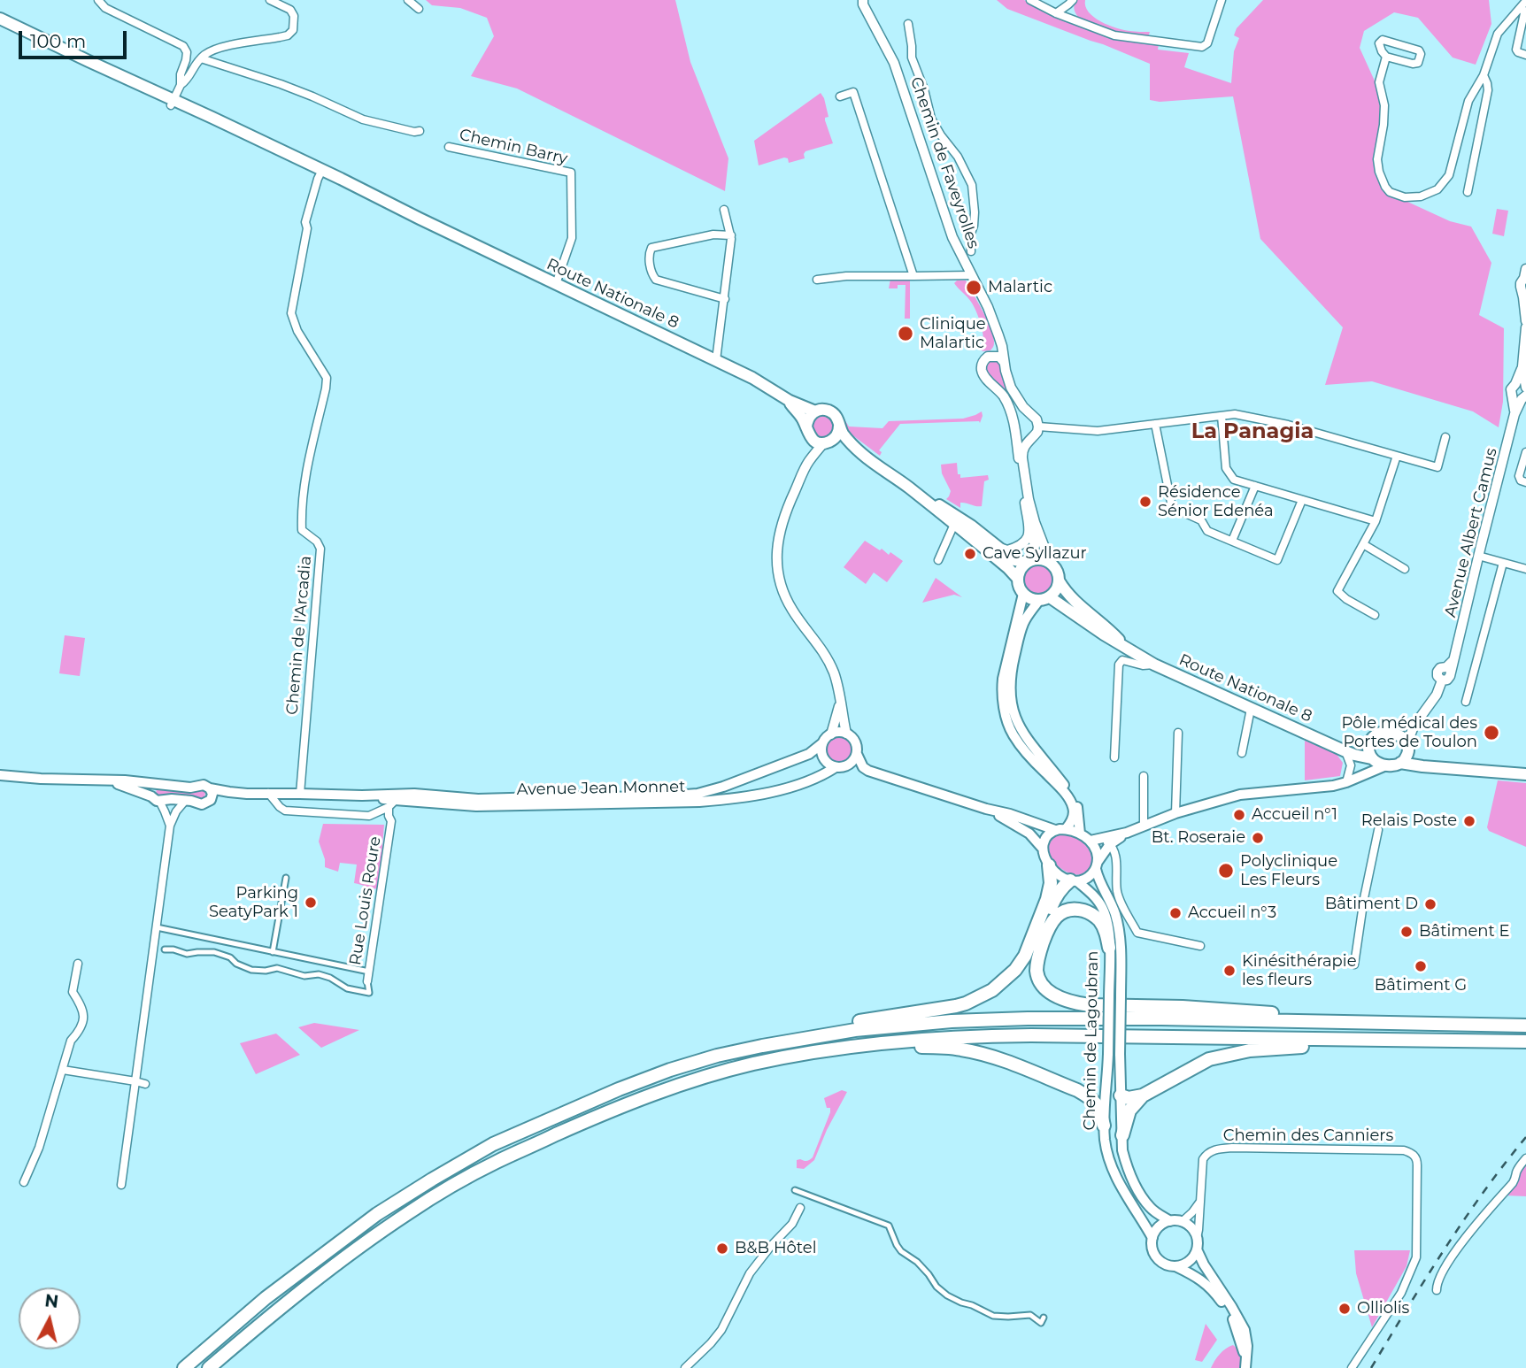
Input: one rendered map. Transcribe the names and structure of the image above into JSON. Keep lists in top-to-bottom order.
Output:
{
  "streets": {
    "main road": ["Route Nationale 8", "Avenue Jean Monnet", "Chemin de Lagoubran"],
    "street": [
      "Chemin Barry",
      "Chemin de Faveyrolles",
      "Avenue Albert Camus",
      "Chemin de l'Arcadia",
      "Rue Louis Roure",
      "Chemin des Canniers"
    ]
  },
  "crossings": [
    ["Chemin Barry", "Route Nationale 8"],
    ["Route Nationale 8", "Chemin de l'Arcadia"],
    ["Chemin de l'Arcadia", "Avenue Jean Monnet"],
    ["Avenue Jean Monnet", "Rue Louis Roure"],
    ["Chemin de Lagoubran", "Chemin des Canniers"]
  ],
  "districts": ["La Panagia"],
  "places": [
    "Malartic",
    "Clinique Malartic",
    "Résidence Sénior Edenéa",
    "Cave Syllazur",
    "Pôle médical des Portes de Toulon",
    "Accueil n°1",
    "Relais Poste",
    "Bt. Roseraie",
    "Polyclinique Les Fleurs",
    "Parking SeatyPark 1",
    "Bâtiment D",
    "Accueil n°3",
    "Bâtiment E",
    "Bâtiment G",
    "Kinésithérapie les fleurs",
    "B&B Hôtel",
    "Olliolis"
  ],
  "scale_bar": "100 m",
  "north": "top"
}
